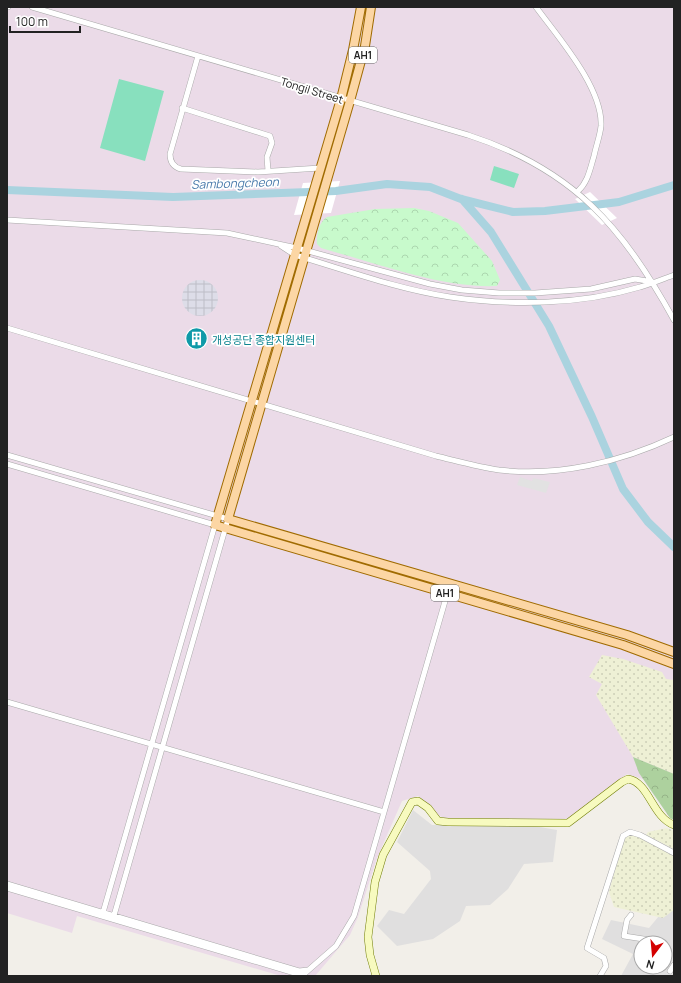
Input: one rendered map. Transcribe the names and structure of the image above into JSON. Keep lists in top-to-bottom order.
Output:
{
  "streets": {
    "main road": ["AH1"],
    "street": ["Tongil Street"]
  },
  "crossings": [
    ["AH1", "Tongil Street"]
  ],
  "water": ["Sambongcheon"],
  "places": {
    "building": ["개성공단 종합지원센터"]
  },
  "scale_bar": "100 m",
  "north": "bottom"
}
